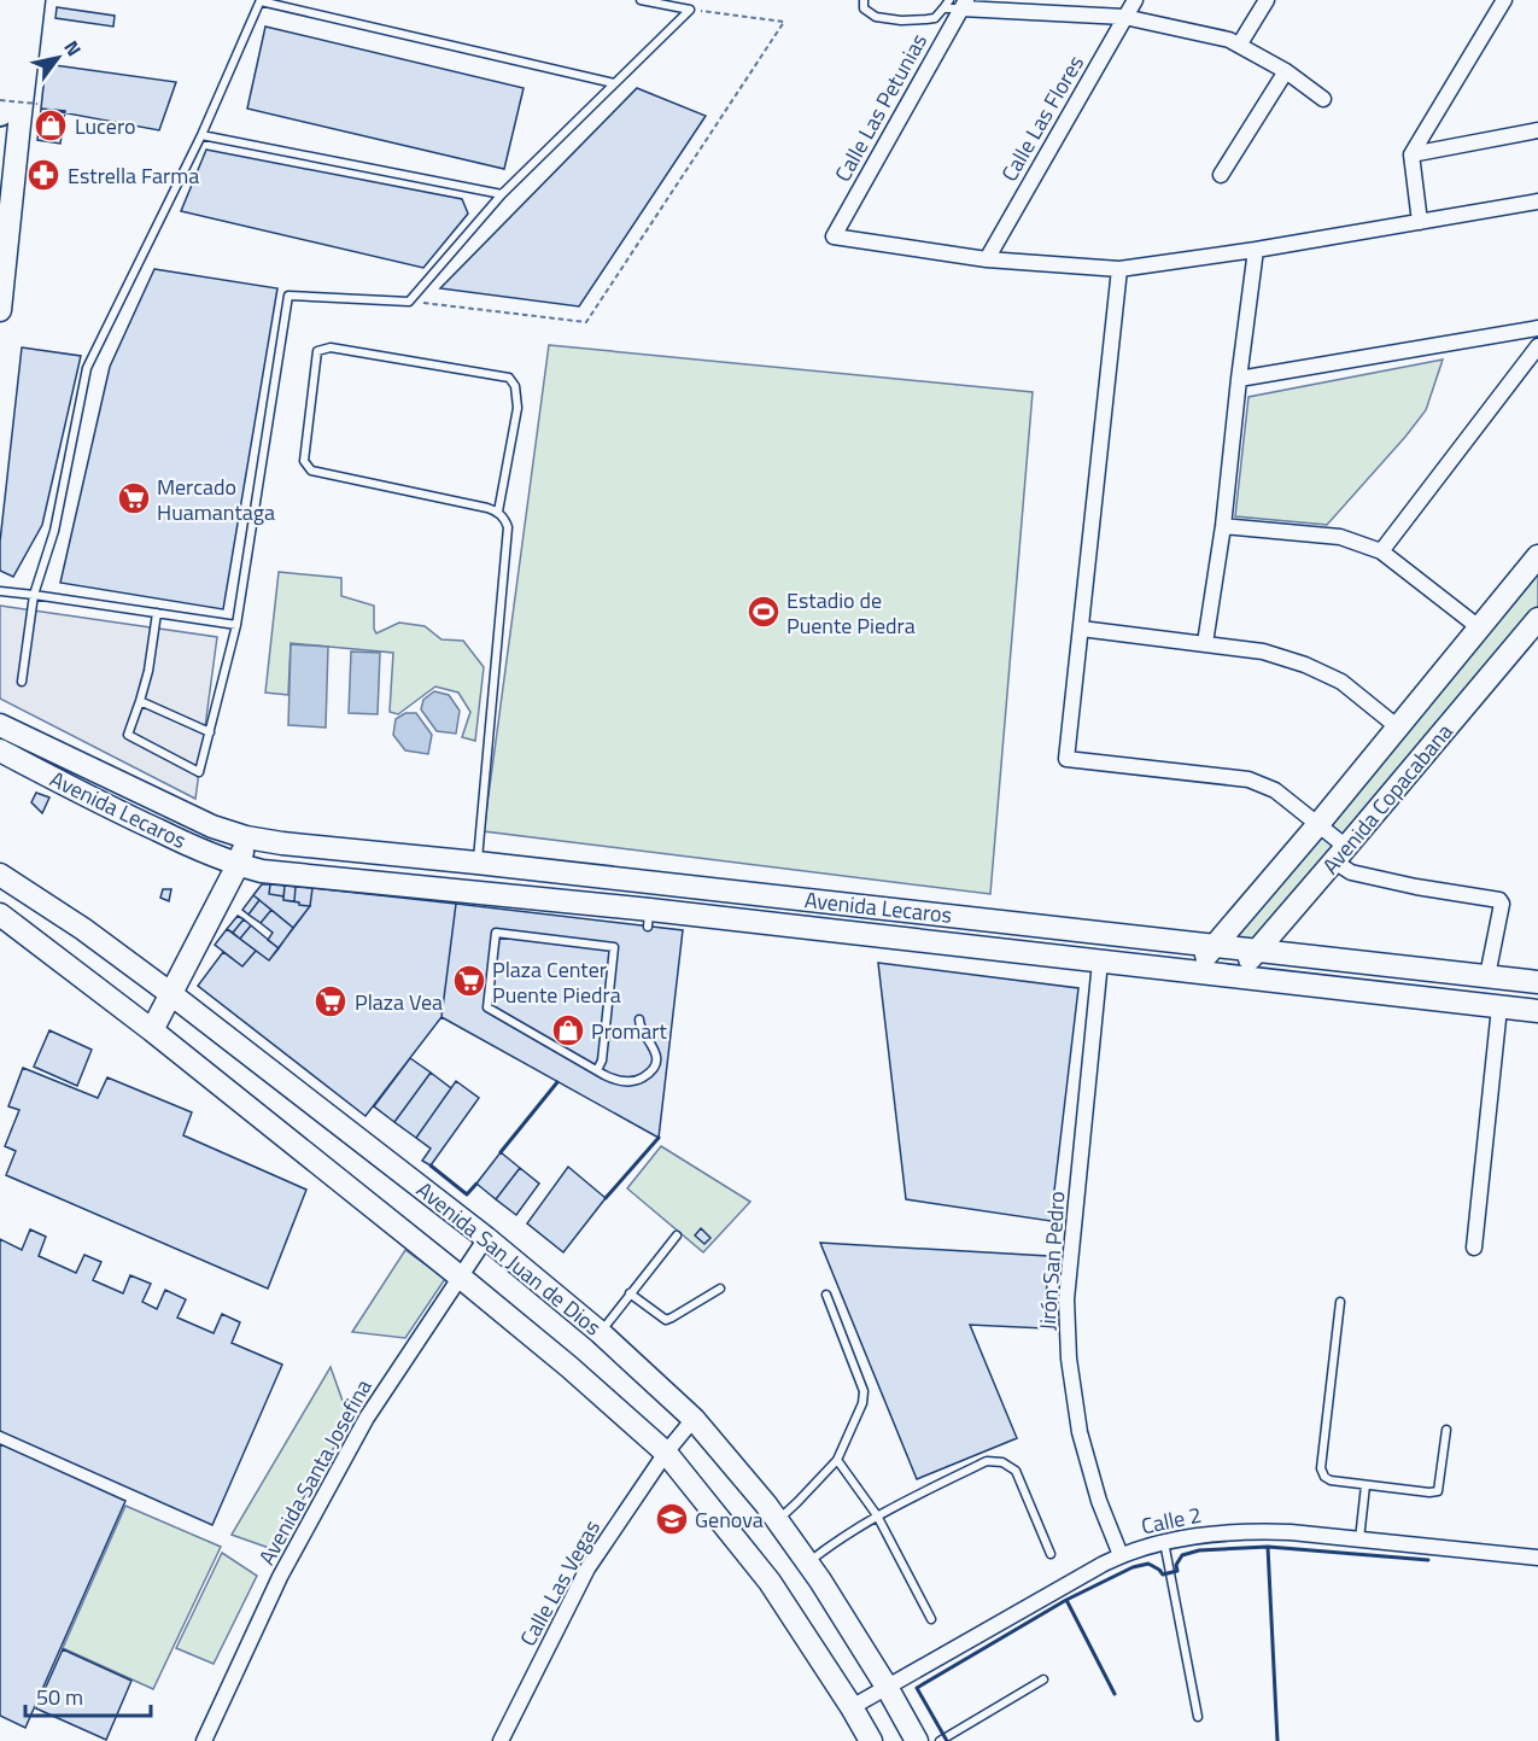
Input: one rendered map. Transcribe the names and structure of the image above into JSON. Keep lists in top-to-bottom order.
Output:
{
  "streets": {
    "main road": ["Avenida Copacabana", "Avenida Lecaros", "Avenida San Juan de Dios"],
    "street": [
      "Calle Las Petunias",
      "Calle Las Flores",
      "Jirón San Pedro",
      "Avenida Santa Josefina",
      "Calle 2",
      "Calle Las Vegas"
    ]
  },
  "crossings": [
    ["Calle Las Petunias", "Calle Las Flores"],
    ["Avenida Copacabana", "Avenida Lecaros"],
    ["Avenida Lecaros", "Jirón San Pedro"],
    ["Avenida San Juan de Dios", "Avenida Santa Josefina"],
    ["Avenida San Juan de Dios", "Calle 2"],
    ["Avenida San Juan de Dios", "Calle Las Vegas"],
    ["Jirón San Pedro", "Calle 2"]
  ],
  "places": {
    "shop": ["Lucero", "Promart"],
    "pharmacy": ["Estrella Farma"],
    "supermarket": ["Mercado Huamantaga", "Plaza Center Puente Piedra", "Plaza Vea"],
    "sports": ["Estadio de Puente Piedra"],
    "school or university": ["Genova"]
  },
  "scale_bar": "50 m",
  "north": "top right"
}
